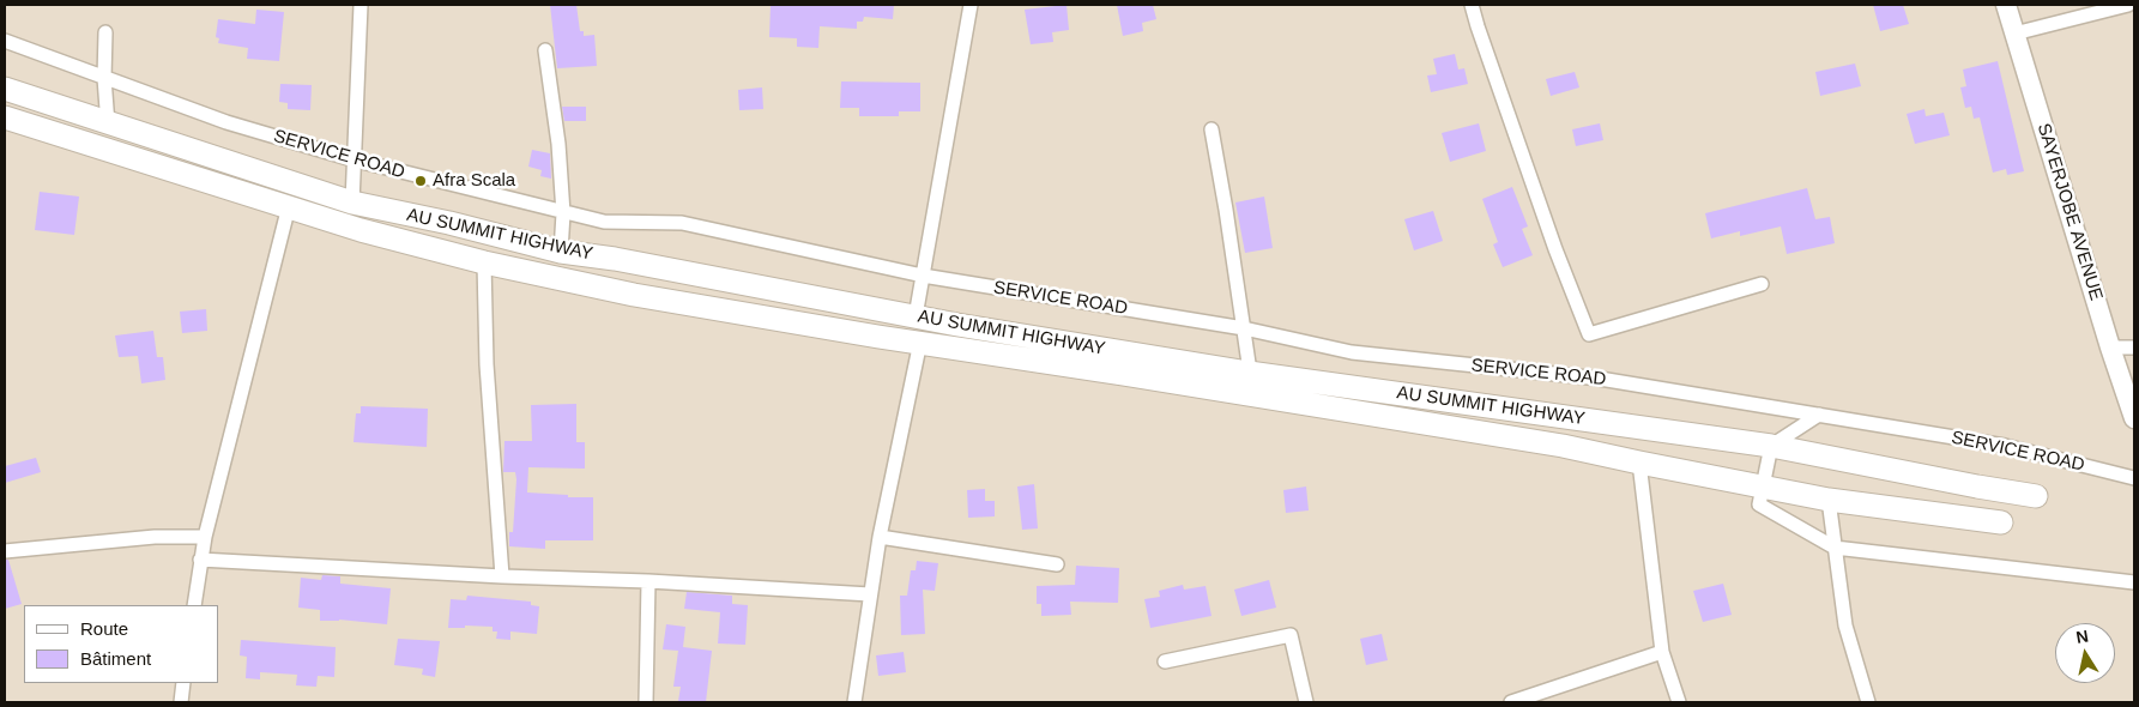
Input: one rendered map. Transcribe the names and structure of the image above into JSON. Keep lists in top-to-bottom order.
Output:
{
  "streets": {
    "main road": ["AU SUMMIT HIGHWAY"],
    "street": ["SERVICE ROAD", "SAYERJOBE AVENUE"]
  },
  "places": ["Afra Scala"],
  "legend": ["Route", "Bâtiment"],
  "north": "top"
}
